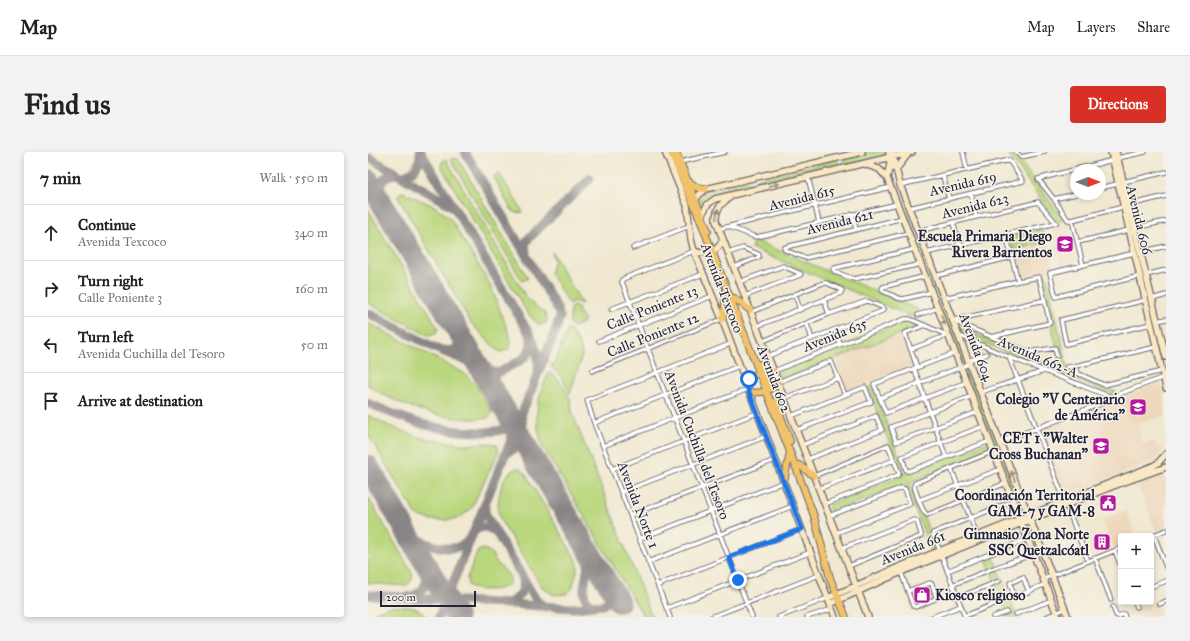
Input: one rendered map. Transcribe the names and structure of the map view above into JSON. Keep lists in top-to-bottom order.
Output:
{
  "streets": {
    "main road": ["Avenida 602"],
    "street": [
      "Avenida 619",
      "Avenida 615",
      "Avenida 623",
      "Avenida 606",
      "Avenida 621",
      "Avenida Texcoco",
      "Calle Poniente 13",
      "Calle Poniente 12",
      "Avenida 635",
      "Avenida 604",
      "Avenida 662-A",
      "Avenida Cuchilla del Tesoro",
      "Avenida Norte 1",
      "Avenida 661"
    ]
  },
  "crossings": [
    ["Avenida 619", "Avenida 604"],
    ["Avenida 615", "Avenida 604"],
    ["Avenida 615", "Avenida 602"],
    ["Avenida 623", "Avenida 604"],
    ["Avenida 621", "Avenida 604"],
    ["Avenida Texcoco", "Calle Poniente 13"],
    ["Avenida Texcoco", "Calle Poniente 12"],
    ["Avenida Texcoco", "Avenida Cuchilla del Tesoro"],
    ["Avenida Texcoco", "Avenida 661"],
    ["Calle Poniente 13", "Avenida Cuchilla del Tesoro"],
    ["Calle Poniente 12", "Avenida Cuchilla del Tesoro"],
    ["Avenida 635", "Avenida 602"],
    ["Avenida 604", "Avenida 662-A"],
    ["Avenida 604", "Avenida 661"],
    ["Avenida 602", "Avenida 661"],
    ["Avenida Cuchilla del Tesoro", "Avenida Norte 1"]
  ],
  "places": {
    "school or university": ["Escuela Primaria Diego Rivera Barrientos", "Colegio \"V Centenario de América\"", "CET 1 \"Walter Cross Buchanan\""],
    "public building": ["Coordinación Territorial GAM-7 y GAM-8"],
    "building": ["Gimnasio Zona Norte SSC Quetzalcóatl"],
    "shop": ["Kiosco religioso"]
  },
  "scale_bar": "200 m",
  "north": "right",
  "page": {
    "header": "Map",
    "nav": ["Map", "Layers", "Share"],
    "buttons": "Directions",
    "title": "Find us",
    "heading": ["7 min", "Walk · 550 m"],
    "list": [
      ["Continue", "Avenida Texcoco", "340 m"],
      ["Turn right", "Calle Poniente 3", "160 m"],
      ["Turn left", "Avenida Cuchilla del Tesoro", "50 m"],
      "Arrive at destination"
    ],
    "map_buttons": ["+", "−"],
    "scale": "200 m"
  }
}
